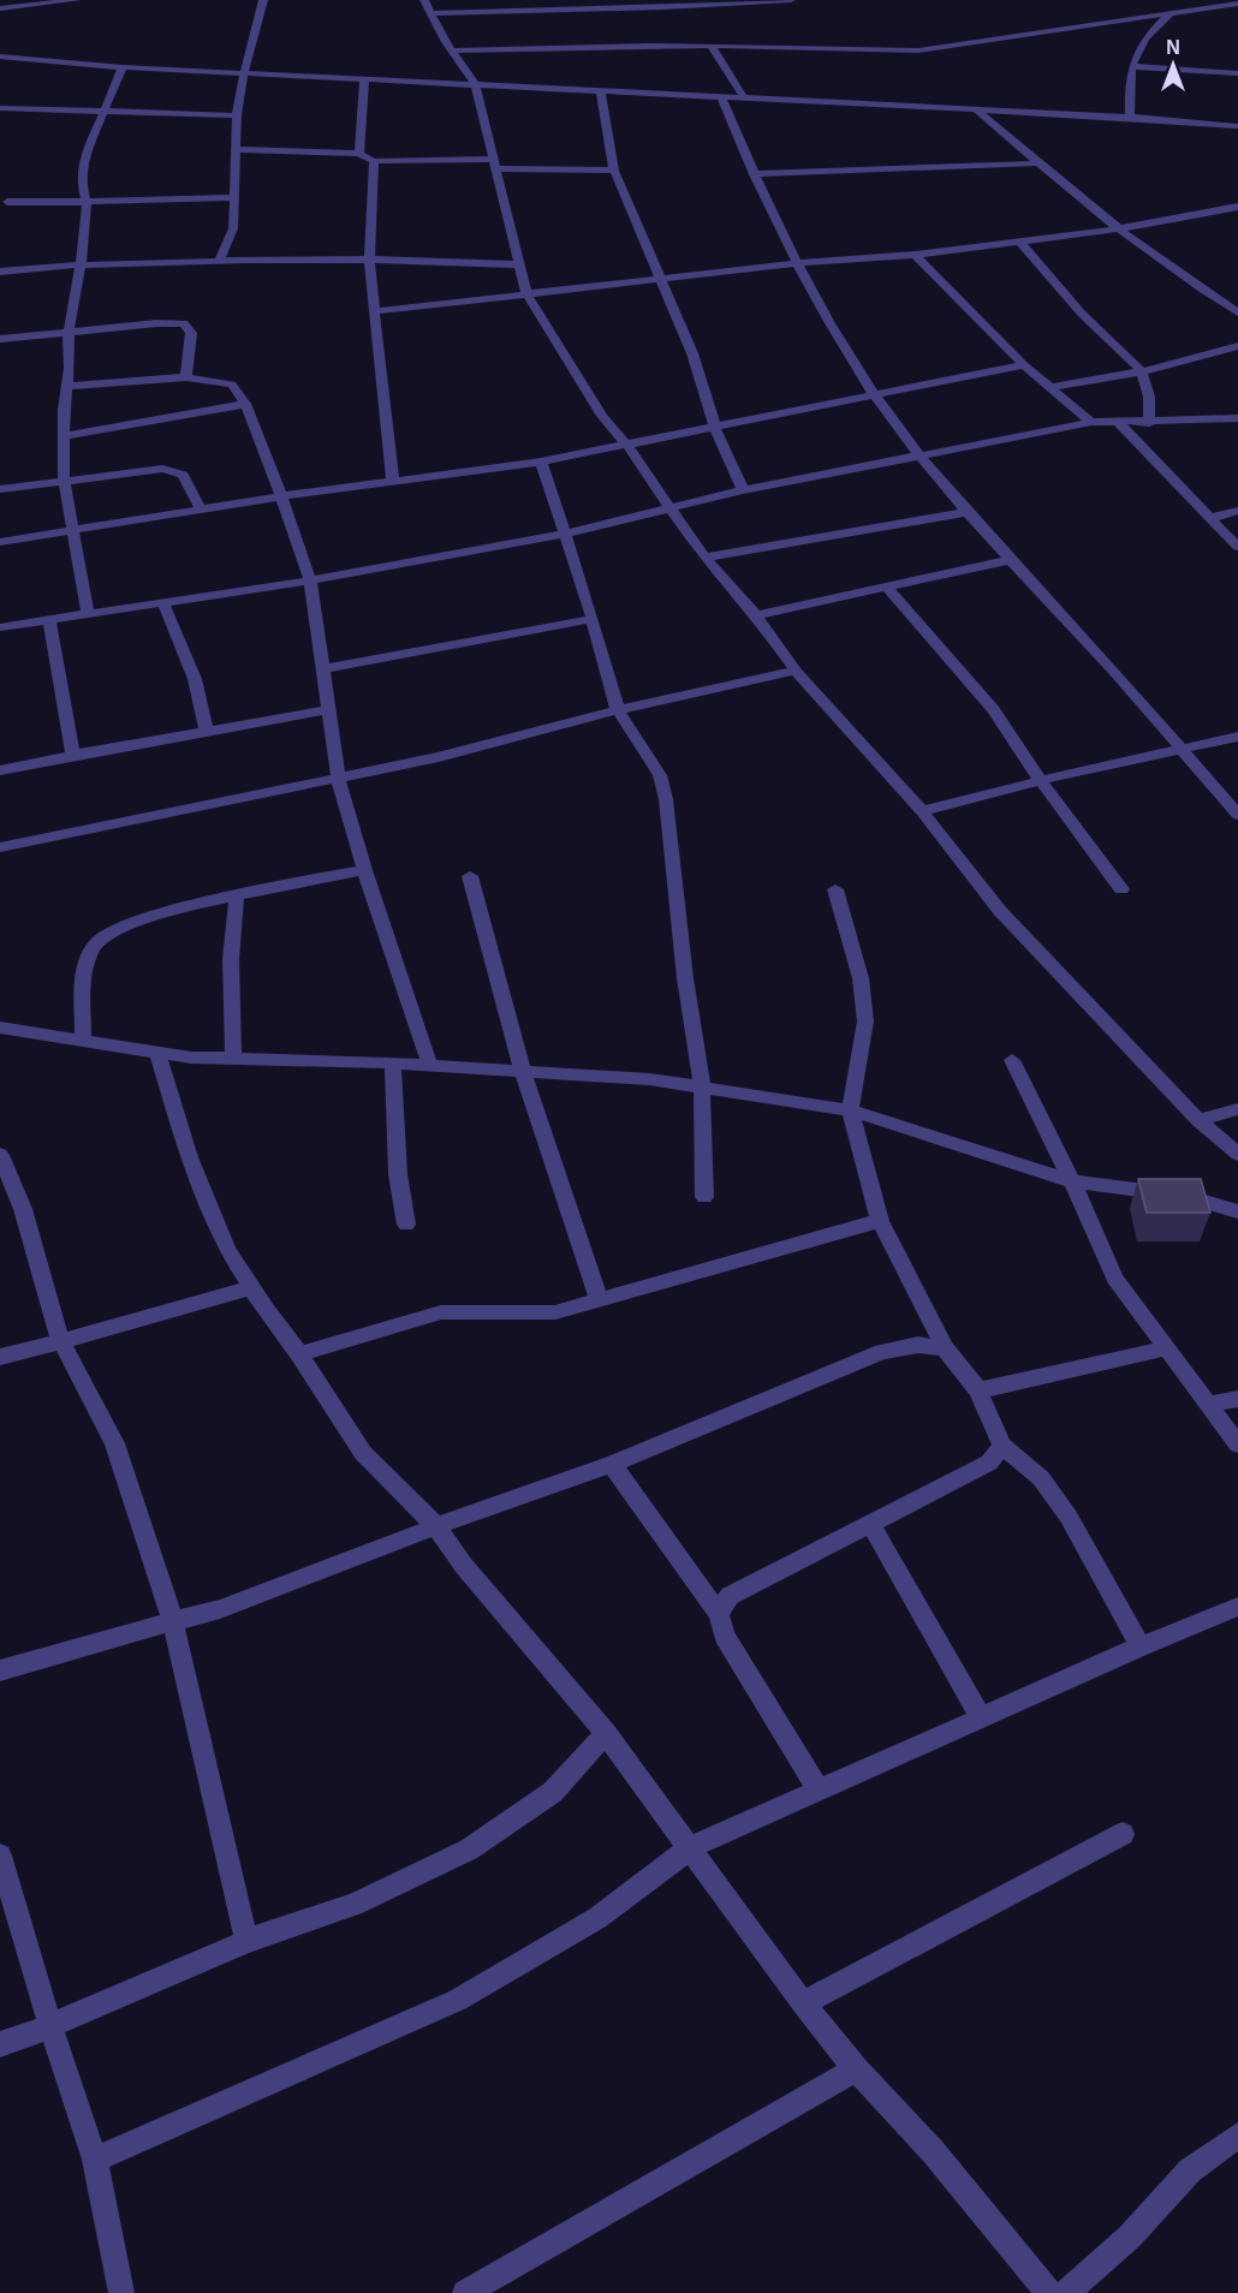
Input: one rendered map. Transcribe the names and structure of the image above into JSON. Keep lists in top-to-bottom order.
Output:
{
  "north": "top"
}
